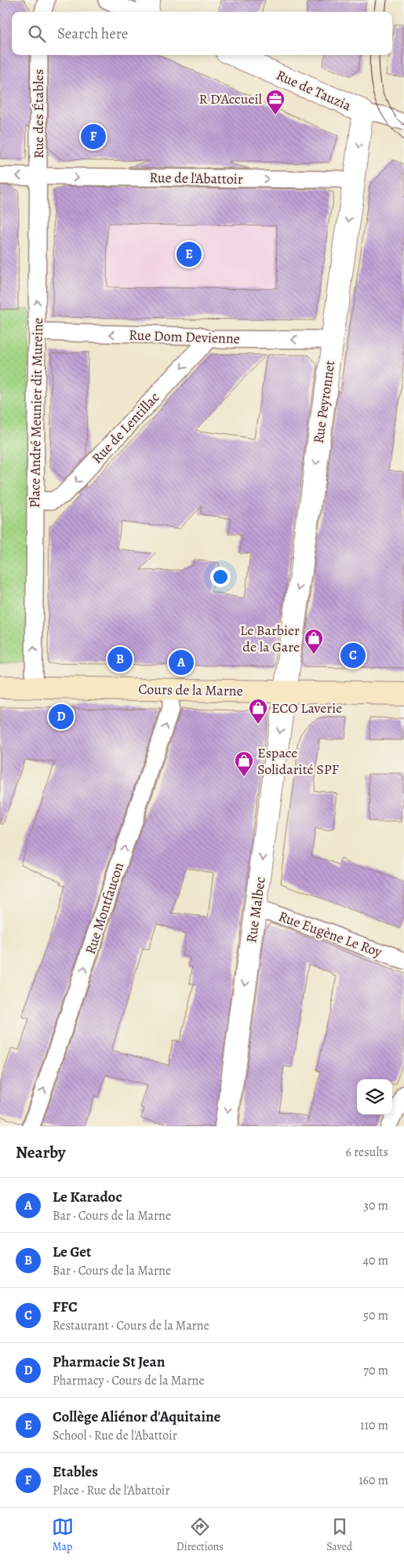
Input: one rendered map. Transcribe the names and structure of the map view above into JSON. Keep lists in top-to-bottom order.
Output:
{
  "streets": {
    "main road": ["Cours de la Marne"],
    "street": [
      "Rue de Tauzia",
      "Rue des Étables",
      "Rue de l'Abattoir",
      "Rue Dom Devienne",
      "Rue Peyronnet",
      "Place André Meunier dit Mureine",
      "Rue de Lentillac",
      "Rue Montfaucon",
      "Rue Malbec",
      "Rue Eugène Le Roy"
    ]
  },
  "crossings": [
    ["Rue de Tauzia", "Rue Peyronnet"],
    ["Rue des Étables", "Rue de l'Abattoir"],
    ["Rue des Étables", "Place André Meunier dit Mureine"],
    ["Rue de l'Abattoir", "Rue Peyronnet"],
    ["Rue de l'Abattoir", "Place André Meunier dit Mureine"],
    ["Rue Dom Devienne", "Rue Peyronnet"],
    ["Rue Dom Devienne", "Place André Meunier dit Mureine"],
    ["Rue Dom Devienne", "Rue de Lentillac"],
    ["Rue Peyronnet", "Cours de la Marne"],
    ["Rue Peyronnet", "Rue Malbec"],
    ["Place André Meunier dit Mureine", "Rue de Lentillac"],
    ["Place André Meunier dit Mureine", "Cours de la Marne"],
    ["Cours de la Marne", "Rue Montfaucon"],
    ["Cours de la Marne", "Rue Malbec"],
    ["Rue Malbec", "Rue Eugène Le Roy"]
  ],
  "one_way": [
    "Rue de l'Abattoir",
    "Rue Dom Devienne",
    "Rue Peyronnet",
    "Place André Meunier dit Mureine",
    "Rue de Lentillac",
    "Rue Montfaucon",
    "Rue Malbec"
  ],
  "places": {
    "office": ["R D'Accueil"],
    "shop": ["Le Barbier de la Gare", "ECO Laverie", "Espace Solidarité SPF"]
  },
  "page": {
    "search": "Search here",
    "pins": [
      "F",
      "E",
      "C",
      "B",
      "A",
      "D"
    ],
    "heading": ["Nearby", "6 results"],
    "list": [
      {
        "mark": "A",
        "name": "Le Karadoc",
        "note": "Bar · Cours de la Marne",
        "value": "30 m"
      },
      {
        "mark": "B",
        "name": "Le Get",
        "note": "Bar · Cours de la Marne",
        "value": "40 m"
      },
      {
        "mark": "C",
        "name": "FFC",
        "note": "Restaurant · Cours de la Marne",
        "value": "50 m"
      },
      {
        "mark": "D",
        "name": "Pharmacie St Jean",
        "note": "Pharmacy · Cours de la Marne",
        "value": "70 m"
      },
      {
        "mark": "E",
        "name": "Collège Aliénor d'Aquitaine",
        "note": "School · Rue de l'Abattoir",
        "value": "110 m"
      },
      {
        "mark": "F",
        "name": "Etables",
        "note": "Place · Rue de l'Abattoir",
        "value": "160 m"
      }
    ],
    "nav": ["Map", "Directions", "Saved"]
  }
}
